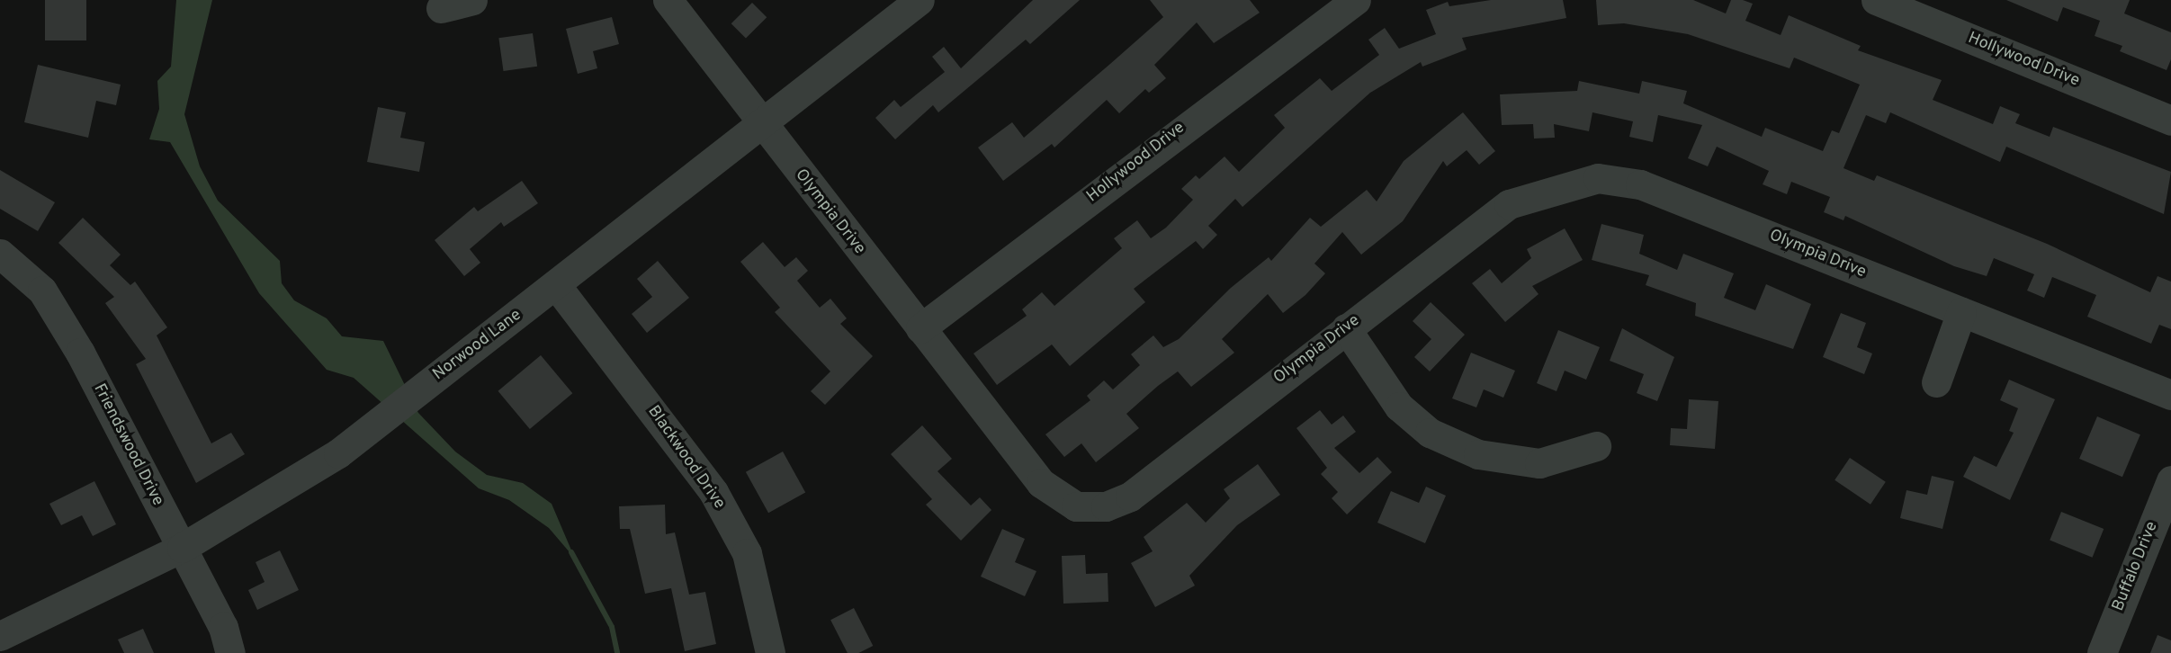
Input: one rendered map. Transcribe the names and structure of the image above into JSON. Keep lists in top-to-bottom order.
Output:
{
  "streets": {
    "street": [
      "Hollywood Drive",
      "Olympia Drive",
      "Norwood Lane",
      "Friendswood Drive",
      "Blackwood Drive",
      "Buffalo Drive"
    ]
  },
  "crossings": [
    ["Hollywood Drive", "Olympia Drive"],
    ["Olympia Drive", "Norwood Lane"],
    ["Norwood Lane", "Friendswood Drive"],
    ["Norwood Lane", "Blackwood Drive"]
  ]
}
